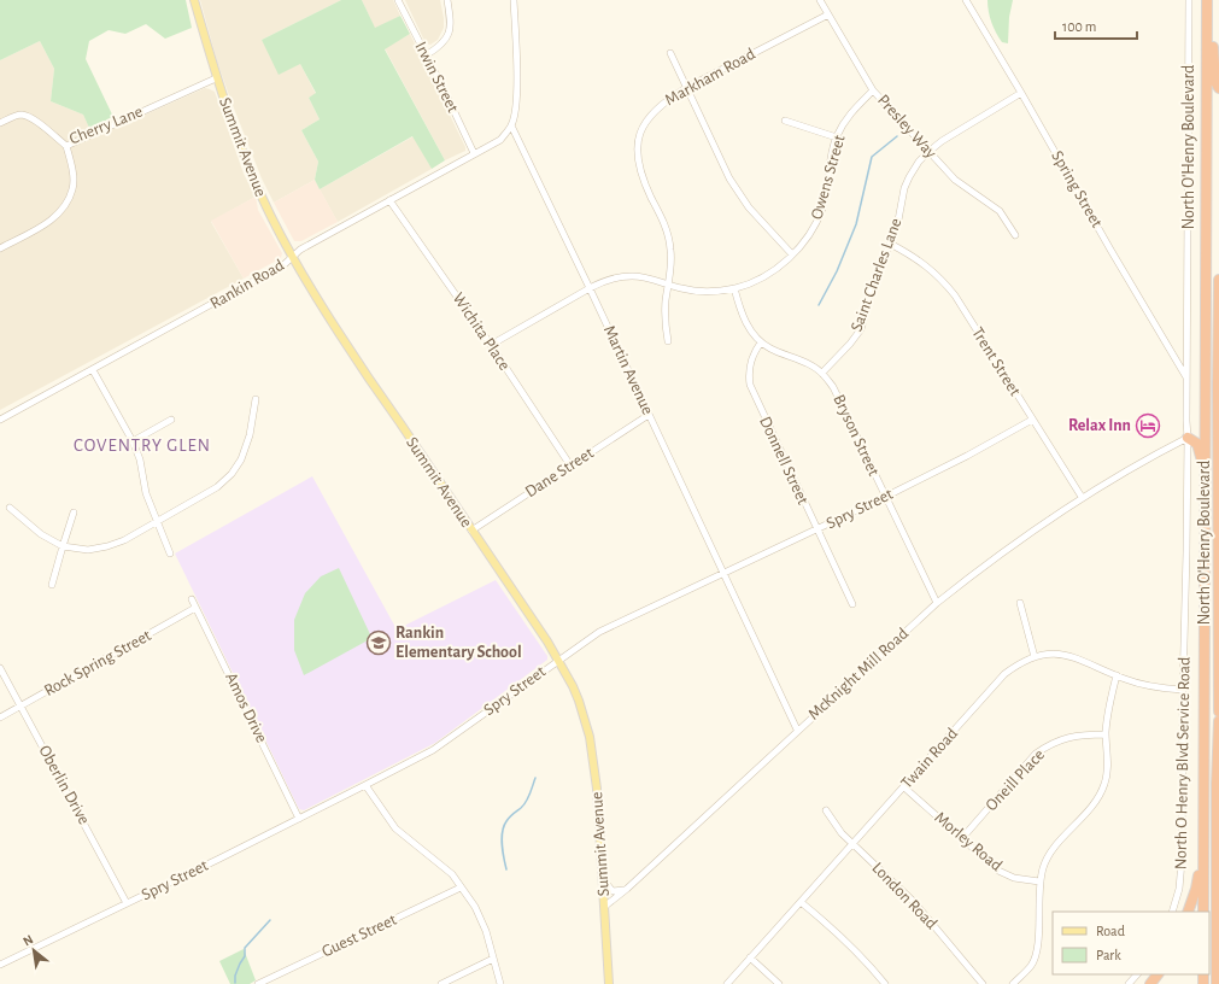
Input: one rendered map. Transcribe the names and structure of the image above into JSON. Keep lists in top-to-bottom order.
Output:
{
  "streets": {
    "highway": ["North O'Henry Boulevard"],
    "main road": ["Summit Avenue"],
    "street": [
      "Irwin Street",
      "Markham Road",
      "Cherry Lane",
      "Presley Way",
      "Owens Street",
      "Spring Street",
      "Saint Charles Lane",
      "Rankin Road",
      "Wichita Place",
      "Trent Street",
      "Martin Avenue",
      "Bryson Street",
      "Donnell Street",
      "Dane Street",
      "Spry Street",
      "Rock Spring Street",
      "McKnight Mill Road",
      "Amos Drive",
      "Twain Road",
      "North O Henry Blvd Service Road",
      "Oneill Place",
      "Oberlin Drive",
      "Morley Road",
      "London Road",
      "Guest Street"
    ]
  },
  "crossings": [
    ["Irwin Street", "Rankin Road"],
    ["Markham Road", "Presley Way"],
    ["Markham Road", "Owens Street"],
    ["Cherry Lane", "Summit Avenue"],
    ["Presley Way", "Owens Street"],
    ["Presley Way", "Saint Charles Lane"],
    ["Summit Avenue", "Rankin Road"],
    ["Summit Avenue", "Dane Street"],
    ["Summit Avenue", "Spry Street"],
    ["Summit Avenue", "McKnight Mill Road"],
    ["North O'Henry Boulevard", "Spring Street"],
    ["North O'Henry Boulevard", "McKnight Mill Road"],
    ["North O'Henry Boulevard", "North O Henry Blvd Service Road"],
    ["Owens Street", "Wichita Place"],
    ["Owens Street", "Martin Avenue"],
    ["Spring Street", "Saint Charles Lane"],
    ["Saint Charles Lane", "Trent Street"],
    ["Saint Charles Lane", "Bryson Street"],
    ["Rankin Road", "Wichita Place"],
    ["Rankin Road", "Martin Avenue"],
    ["Wichita Place", "Dane Street"],
    ["Trent Street", "Spry Street"],
    ["Trent Street", "McKnight Mill Road"],
    ["Martin Avenue", "Dane Street"],
    ["Martin Avenue", "Spry Street"],
    ["Martin Avenue", "McKnight Mill Road"],
    ["Bryson Street", "Spry Street"],
    ["Bryson Street", "McKnight Mill Road"],
    ["Donnell Street", "Spry Street"],
    ["Spry Street", "Amos Drive"],
    ["Spry Street", "Oberlin Drive"],
    ["Rock Spring Street", "Amos Drive"],
    ["Rock Spring Street", "Oberlin Drive"],
    ["McKnight Mill Road", "North O Henry Blvd Service Road"],
    ["Twain Road", "North O Henry Blvd Service Road"],
    ["Twain Road", "Morley Road"],
    ["Twain Road", "London Road"],
    ["Oneill Place", "Morley Road"]
  ],
  "districts": ["COVENTRY GLEN"],
  "places": {
    "hotel": ["Relax Inn"],
    "school or university": ["Rankin Elementary School"]
  },
  "legend": ["Road", "Park"],
  "scale_bar": "100 m",
  "north": "top left"
}
